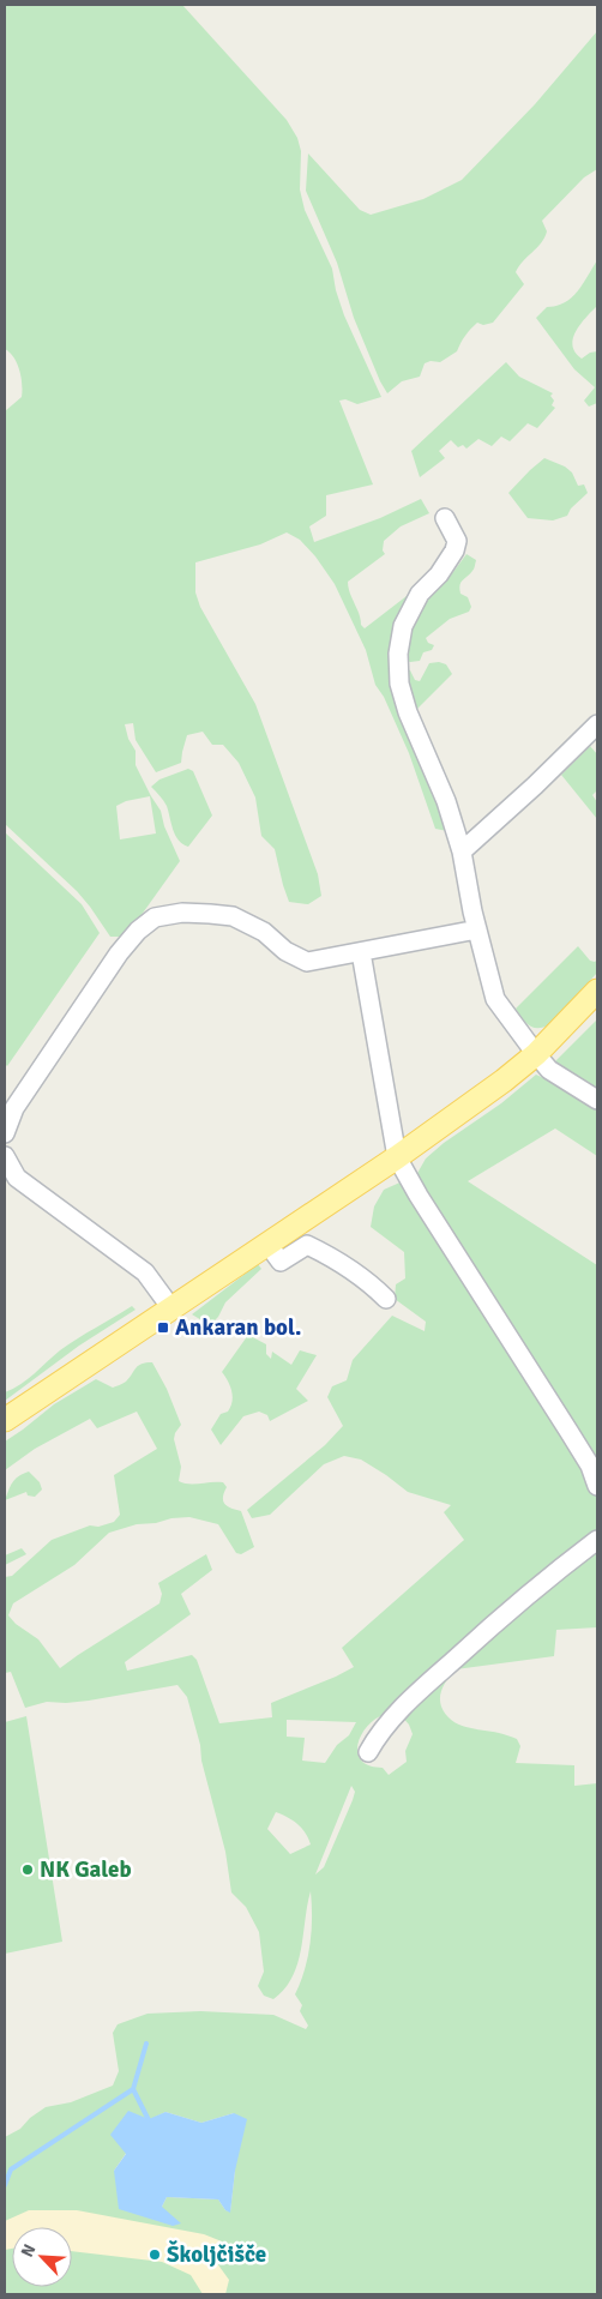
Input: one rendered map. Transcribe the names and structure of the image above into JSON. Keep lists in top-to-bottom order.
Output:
{
  "places": {
    "transit": ["Ankaran bol."],
    "other": ["NK Galeb", "Školjčišče"]
  },
  "north": "top left"
}
